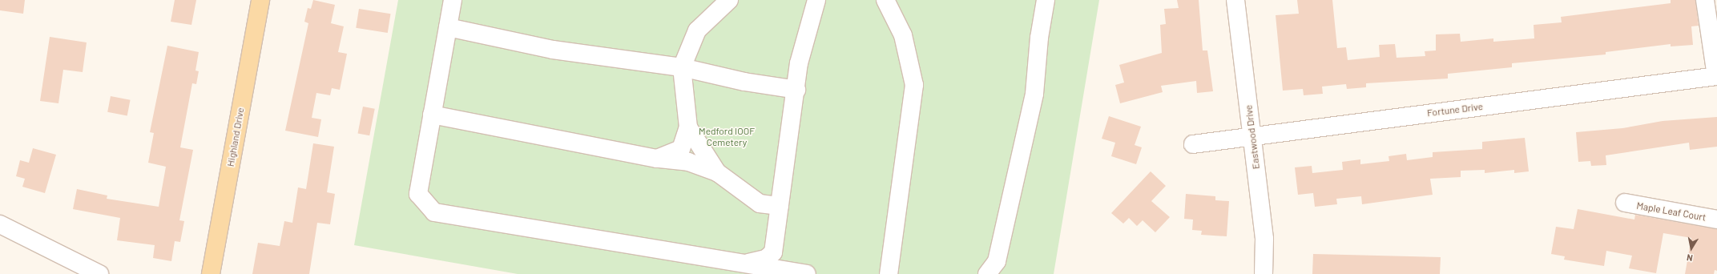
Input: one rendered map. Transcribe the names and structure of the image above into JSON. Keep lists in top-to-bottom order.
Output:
{
  "streets": {
    "main road": ["Highland Drive"],
    "street": ["Fortune Drive", "Eastwood Drive", "Maple Leaf Court"]
  },
  "crossings": [
    ["Fortune Drive", "Eastwood Drive"]
  ],
  "parks": ["Medford IOOF Cemetery"],
  "north": "bottom"
}
